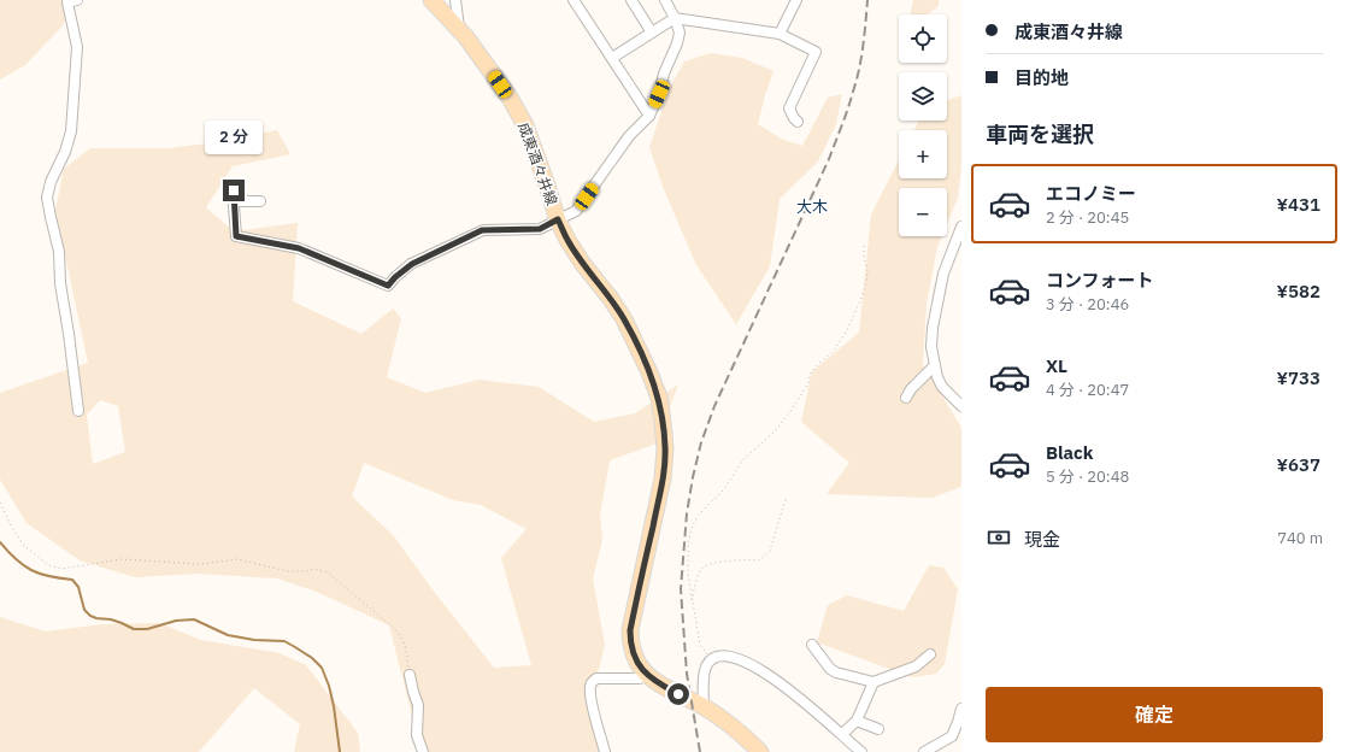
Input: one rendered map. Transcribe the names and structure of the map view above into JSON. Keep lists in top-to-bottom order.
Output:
{
  "streets": {
    "main road": ["成東酒々井線"]
  },
  "districts": ["大木"],
  "page": {
    "banner": ["成東酒々井線", "目的地"],
    "map_buttons": ["+", "−"],
    "heading": "車両を選択",
    "bubble": "2 分",
    "list": [
      {
        "name": "エコノミー",
        "note": "2 分 · 20:45",
        "value": "¥431"
      },
      {
        "name": "コンフォート",
        "note": "3 分 · 20:46",
        "value": "¥582"
      },
      {
        "name": "XL",
        "note": "4 分 · 20:47",
        "value": "¥733"
      },
      {
        "name": "Black",
        "note": "5 分 · 20:48",
        "value": "¥637"
      }
    ],
    "pay": ["現金", "740 m"],
    "buttons": "確定"
  }
}
